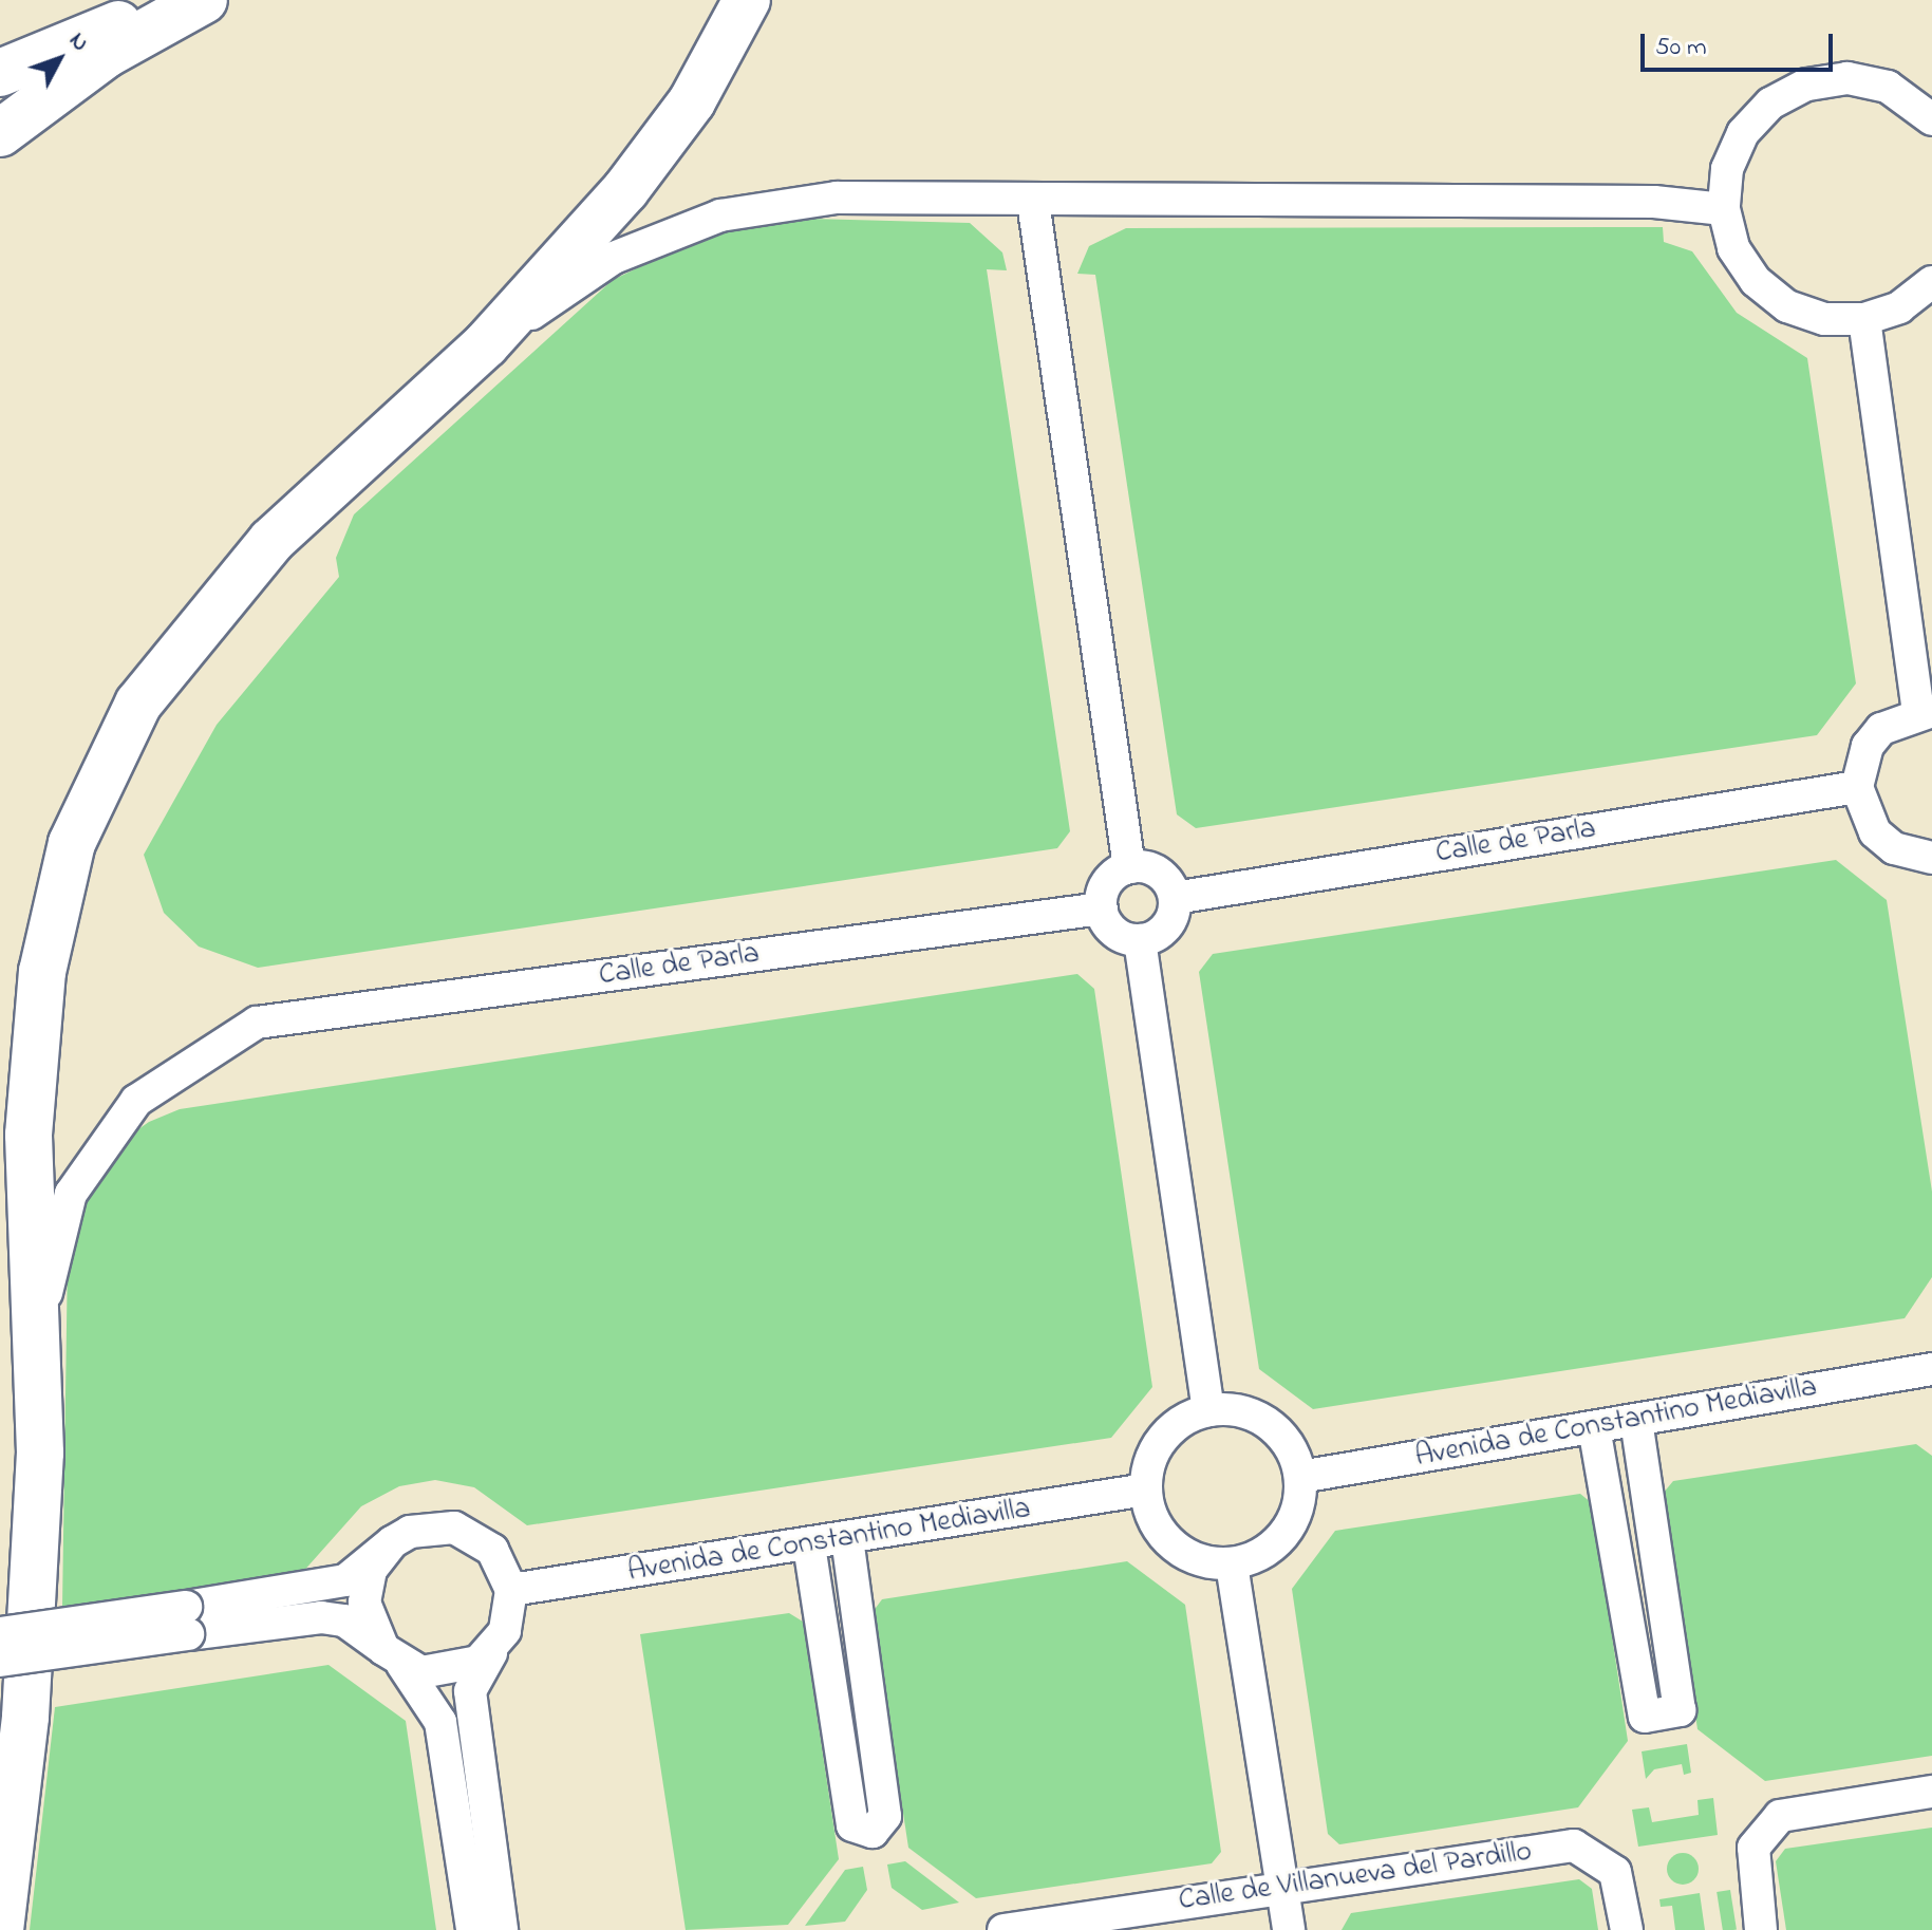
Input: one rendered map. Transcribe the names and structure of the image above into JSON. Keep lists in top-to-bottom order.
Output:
{
  "streets": {
    "street": ["Calle de Parla", "Avenida de Constantino Mediavilla", "Calle de Villanueva del Pardillo"]
  },
  "scale_bar": "50 m",
  "north": "top right"
}
